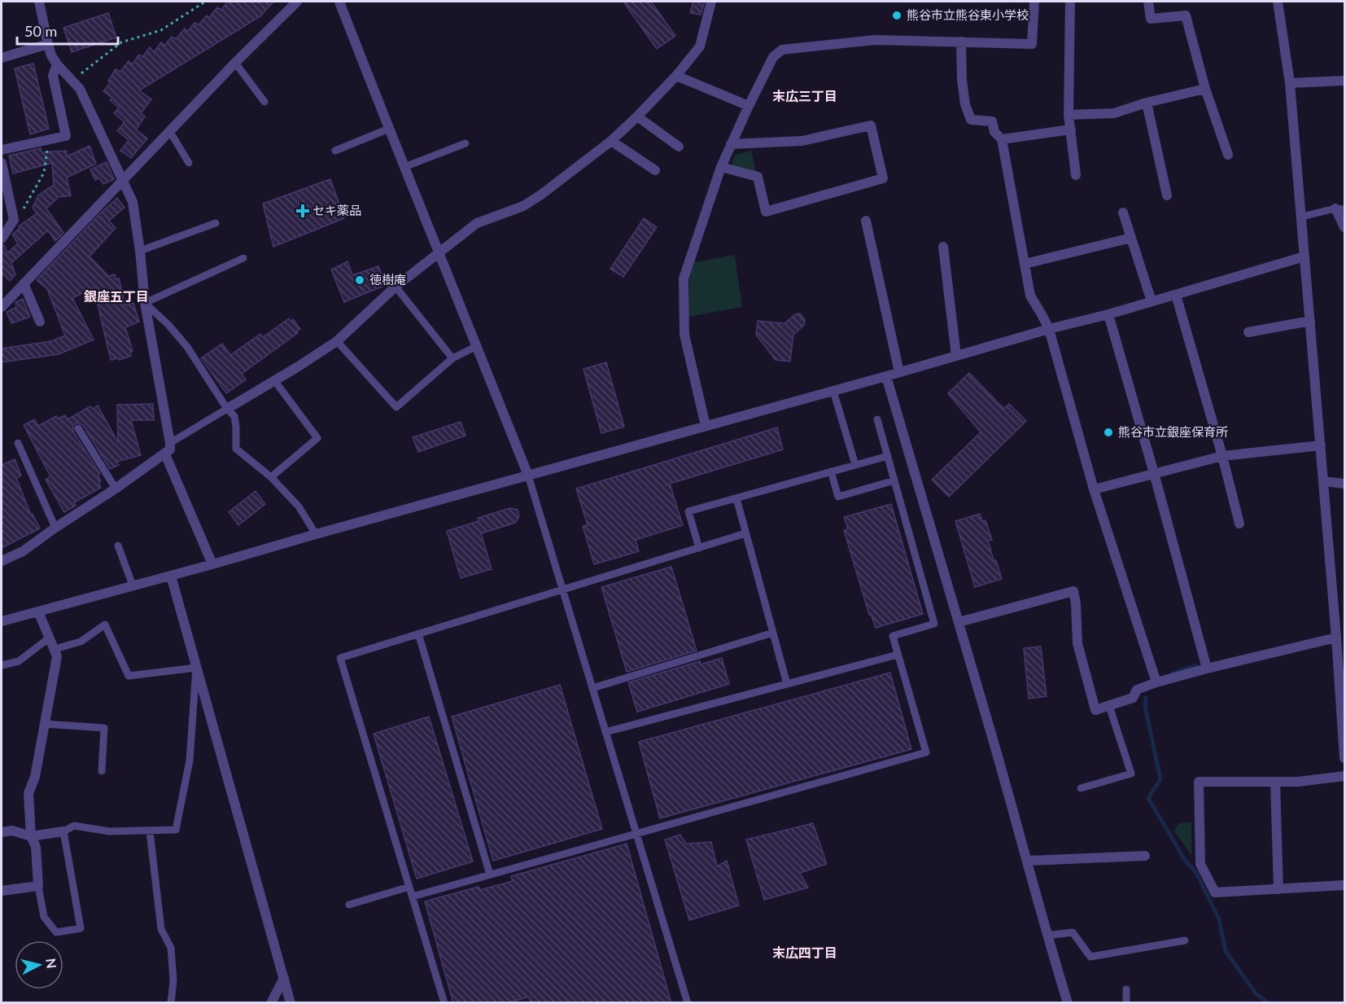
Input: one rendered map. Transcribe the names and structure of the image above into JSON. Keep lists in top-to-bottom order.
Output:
{
  "districts": ["末広三丁目", "銀座五丁目", "末広四丁目"],
  "places": {
    "other": ["熊谷市立熊谷東小学校", "徳樹庵", "熊谷市立銀座保育所"],
    "health": ["セキ薬品"]
  },
  "scale_bar": "50 m",
  "north": "right"
}
